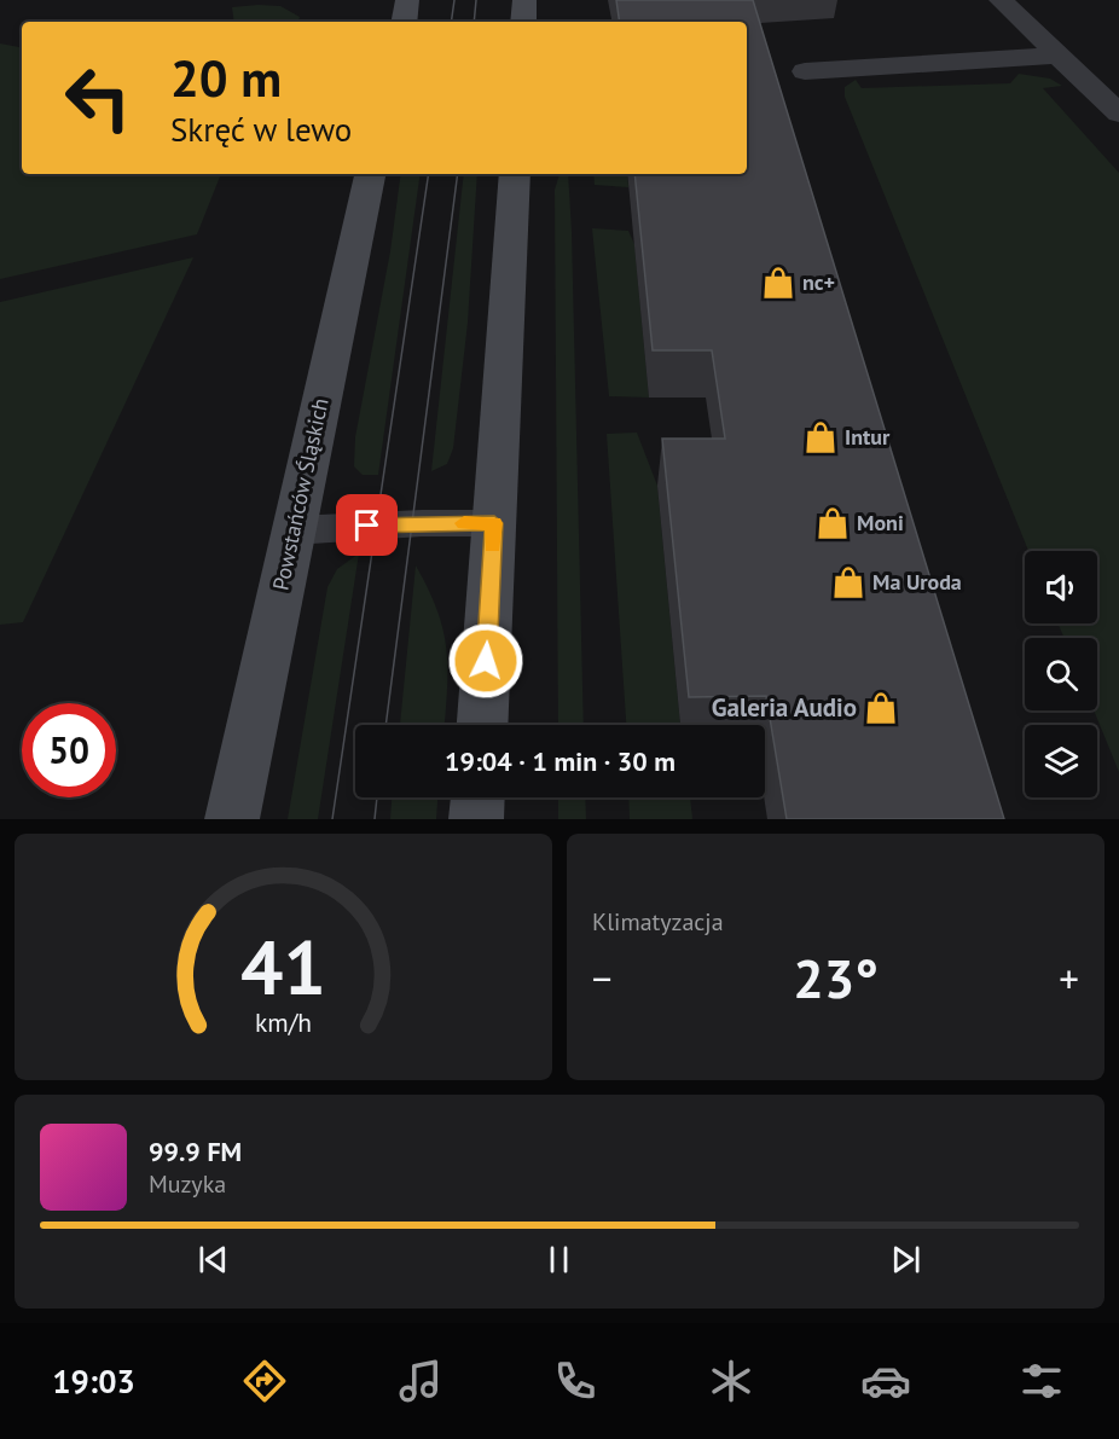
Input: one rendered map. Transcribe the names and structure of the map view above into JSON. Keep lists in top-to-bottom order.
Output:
{
  "streets": {
    "main road": ["Powstańców Śląskich"]
  },
  "places": {
    "shop": [
      "nc+",
      "Intur",
      "Moni",
      "Ma Uroda",
      "Galeria Audio"
    ]
  },
  "page": {
    "turn": ["20 m", "Skręć w lewo"],
    "limit": "50",
    "trip": "19:04 · 1 min · 30 m",
    "tile": "Klimatyzacja",
    "heat": ["−", "23°", "+"],
    "song": ["99.9 FM", "Muzyka"],
    "tabs": "19:03",
    "gauge": ["41", "km/h"]
  }
}
